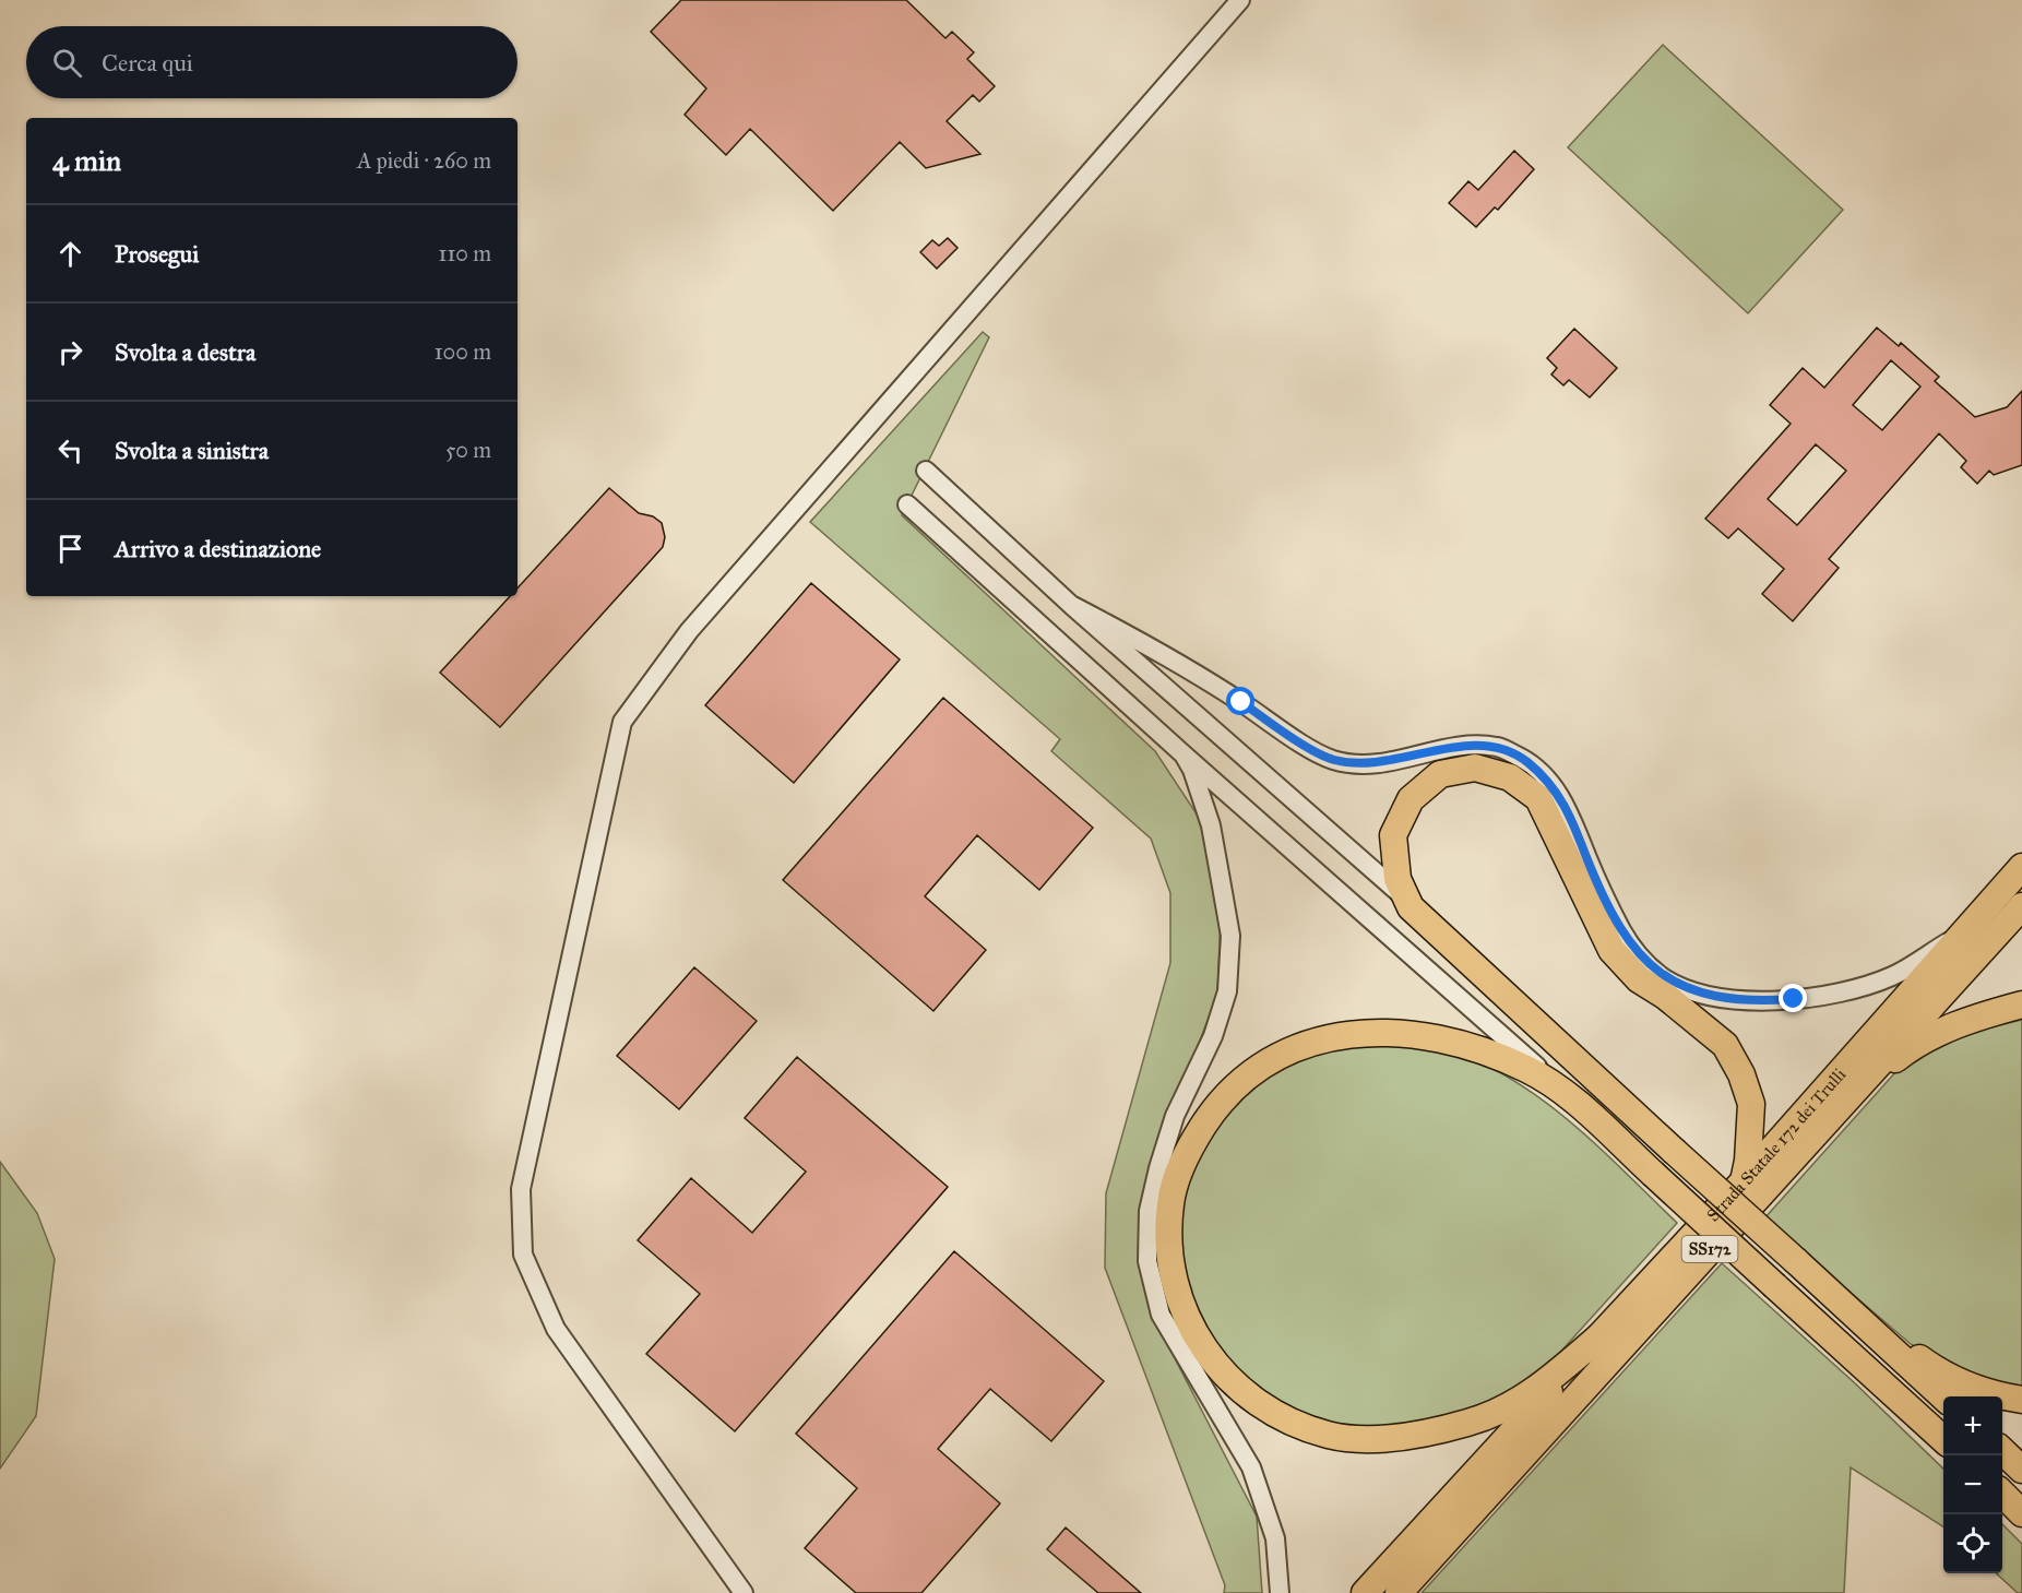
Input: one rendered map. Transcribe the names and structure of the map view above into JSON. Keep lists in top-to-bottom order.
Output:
{
  "streets": {
    "highway": ["Strada Statale 172 dei Trulli", "SS172"]
  },
  "page": {
    "search": "Cerca qui",
    "heading": ["4 min", "A piedi · 260 m"],
    "list": [
      ["Prosegui", "110 m"],
      ["Svolta a destra", "100 m"],
      ["Svolta a sinistra", "50 m"],
      "Arrivo a destinazione"
    ],
    "map_buttons": ["+", "−"]
  }
}
